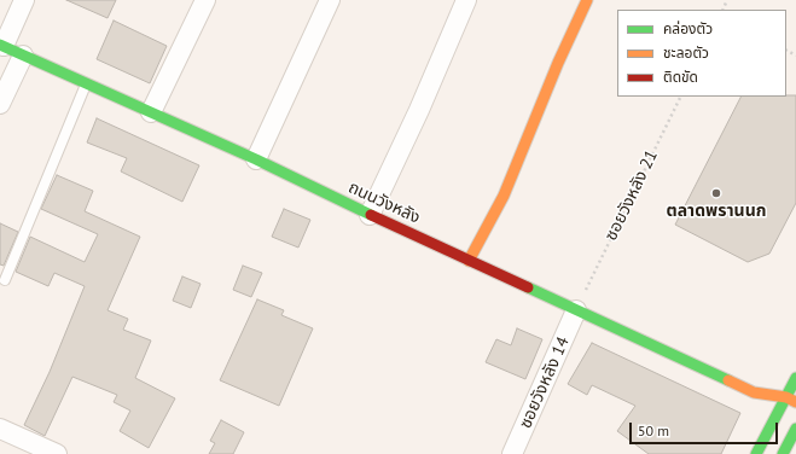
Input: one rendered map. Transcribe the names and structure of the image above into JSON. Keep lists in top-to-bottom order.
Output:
{
  "streets": {
    "main road": ["ถนนวังหลัง"],
    "street": ["ซอยวังหลัง 14"],
    "path": ["ซอยวังหลัง 21"]
  },
  "crossings": [
    ["ซอยวังหลัง 21", "ถนนวังหลัง"],
    ["ซอยวังหลัง 21", "ซอยวังหลัง 14"],
    ["ถนนวังหลัง", "ซอยวังหลัง 14"]
  ],
  "places": ["ตลาดพรานนก"],
  "legend": ["คล่องตัว", "ชะลอตัว", "ติดขัด"],
  "scale_bar": "50 m"
}
